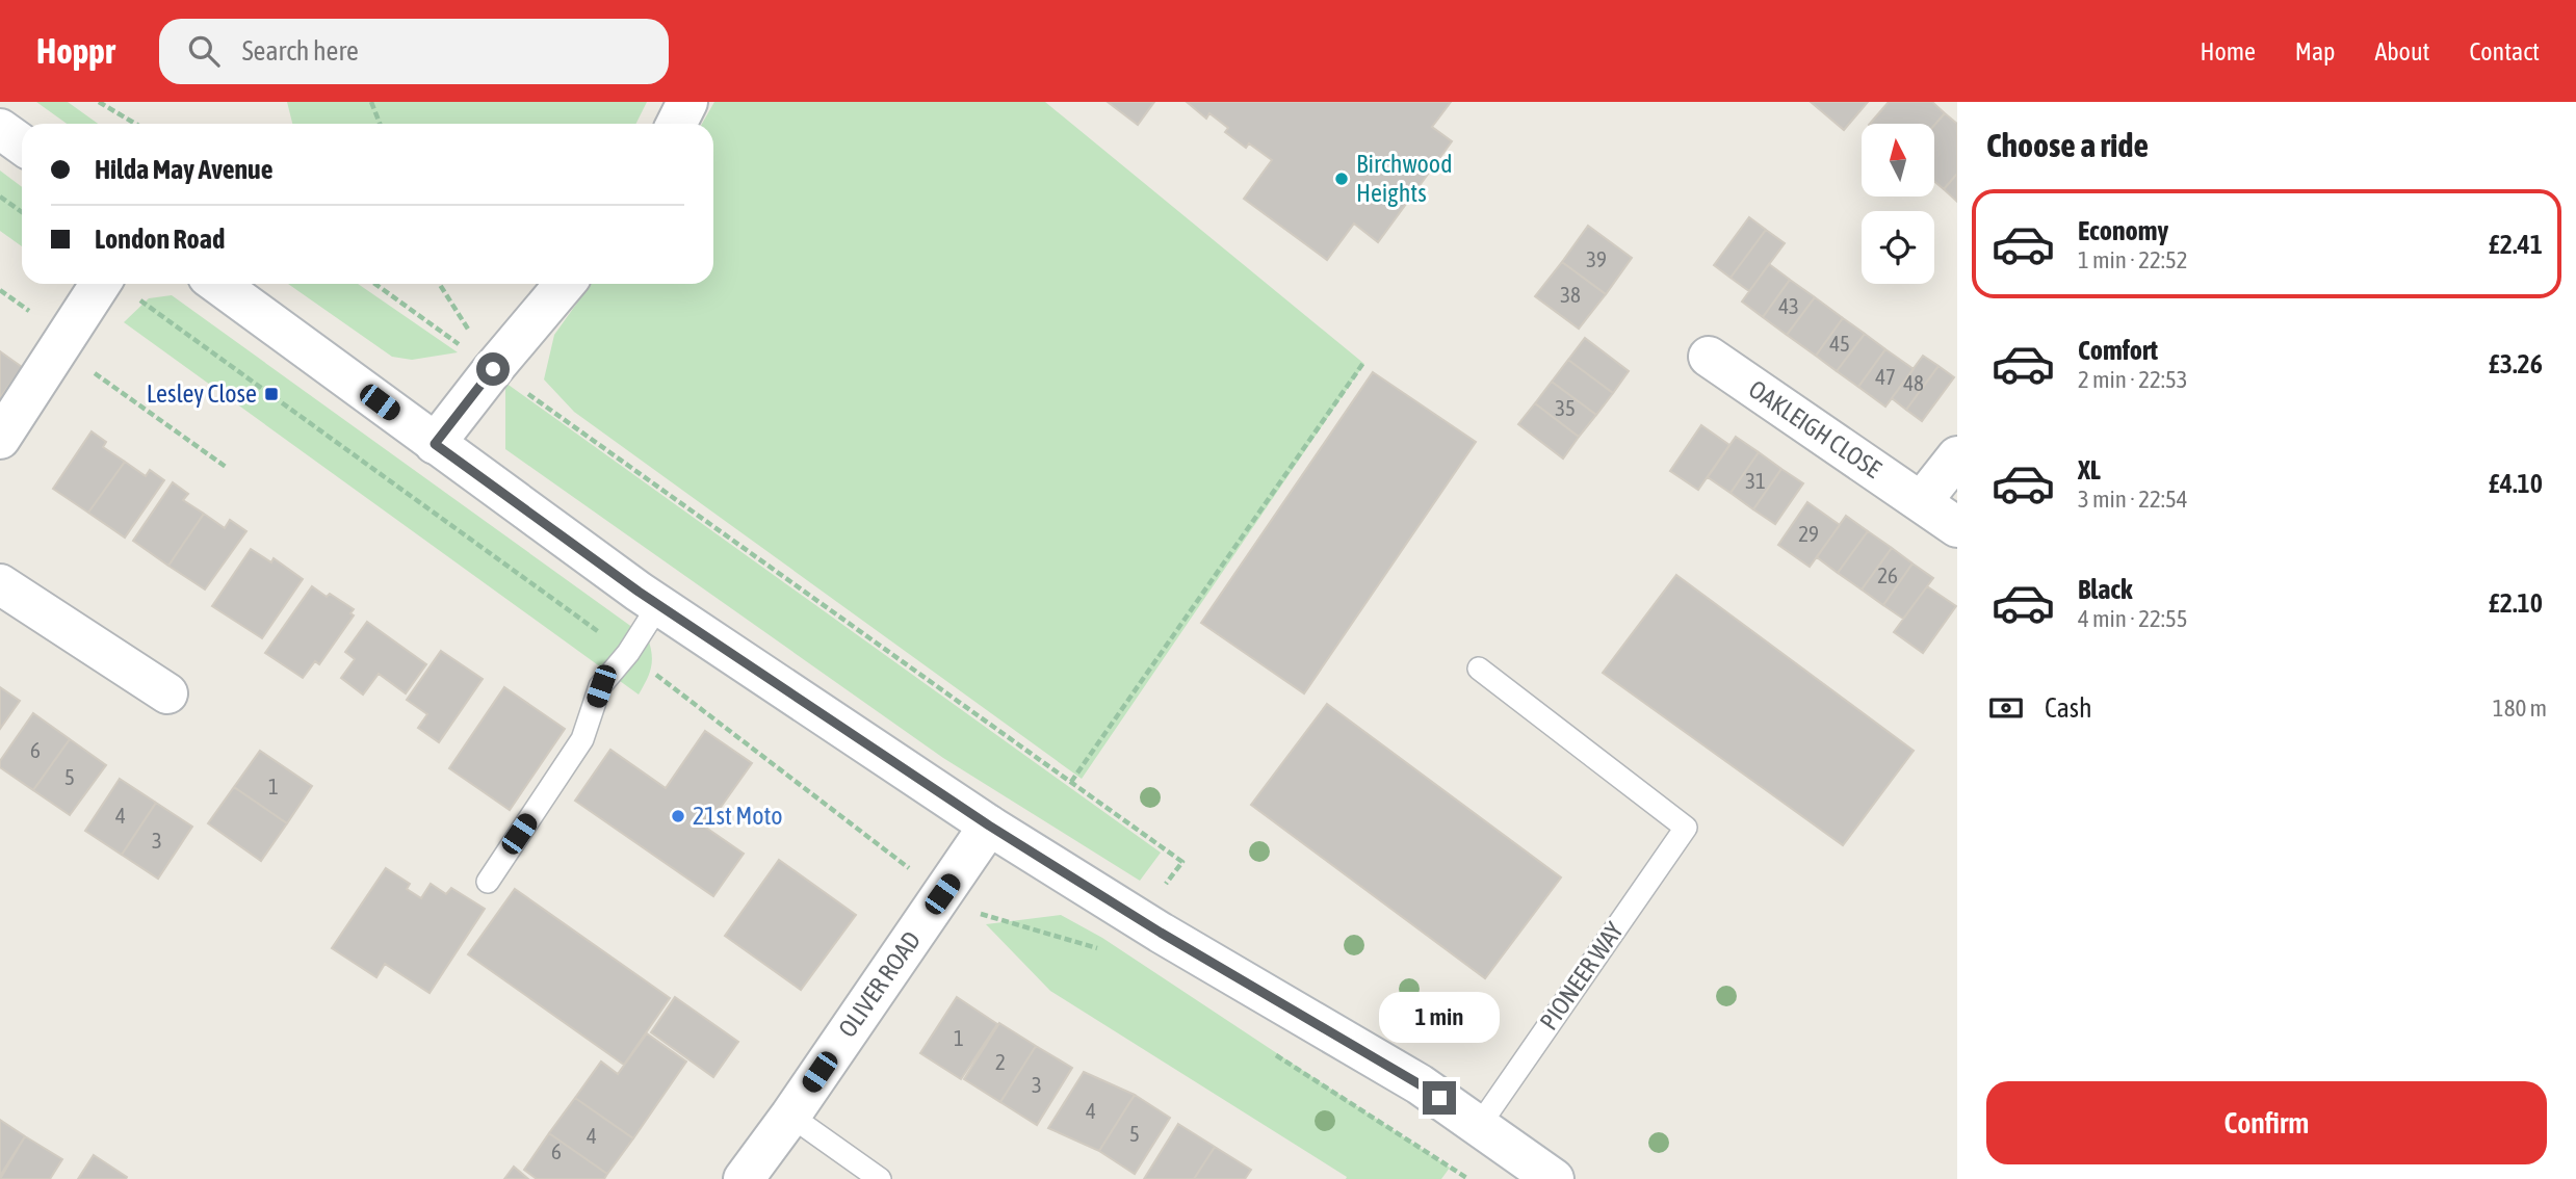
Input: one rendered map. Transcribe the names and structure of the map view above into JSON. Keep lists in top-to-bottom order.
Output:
{
  "streets": {
    "main road": ["OAKLEIGH CLOSE", "OLIVER ROAD"],
    "lane": ["PIONEER WAY"]
  },
  "places": {
    "other": ["Birchwood Heights", "21st Moto"],
    "transit": ["Lesley Close"]
  },
  "house_numbers": [
    "39",
    "38",
    "43",
    "45",
    "47",
    "48",
    "35",
    "31",
    "29",
    "26",
    "6",
    "5",
    "1",
    "4",
    "3",
    "1",
    "2",
    "3",
    "4",
    "5",
    "4",
    "6"
  ],
  "north": "top",
  "page": {
    "header": "Hoppr",
    "search": "Search here",
    "nav": [
      "Home",
      "Map",
      "About",
      "Contact"
    ],
    "heading": "Choose a ride",
    "banner": ["Hilda May Avenue", "London Road"],
    "list": [
      {
        "name": "Economy",
        "note": "1 min · 22:52",
        "value": "£2.41"
      },
      {
        "name": "Comfort",
        "note": "2 min · 22:53",
        "value": "£3.26"
      },
      {
        "name": "XL",
        "note": "3 min · 22:54",
        "value": "£4.10"
      },
      {
        "name": "Black",
        "note": "4 min · 22:55",
        "value": "£2.10"
      }
    ],
    "pay": ["Cash", "180 m"],
    "bubble": "1 min",
    "buttons": "Confirm"
  }
}
